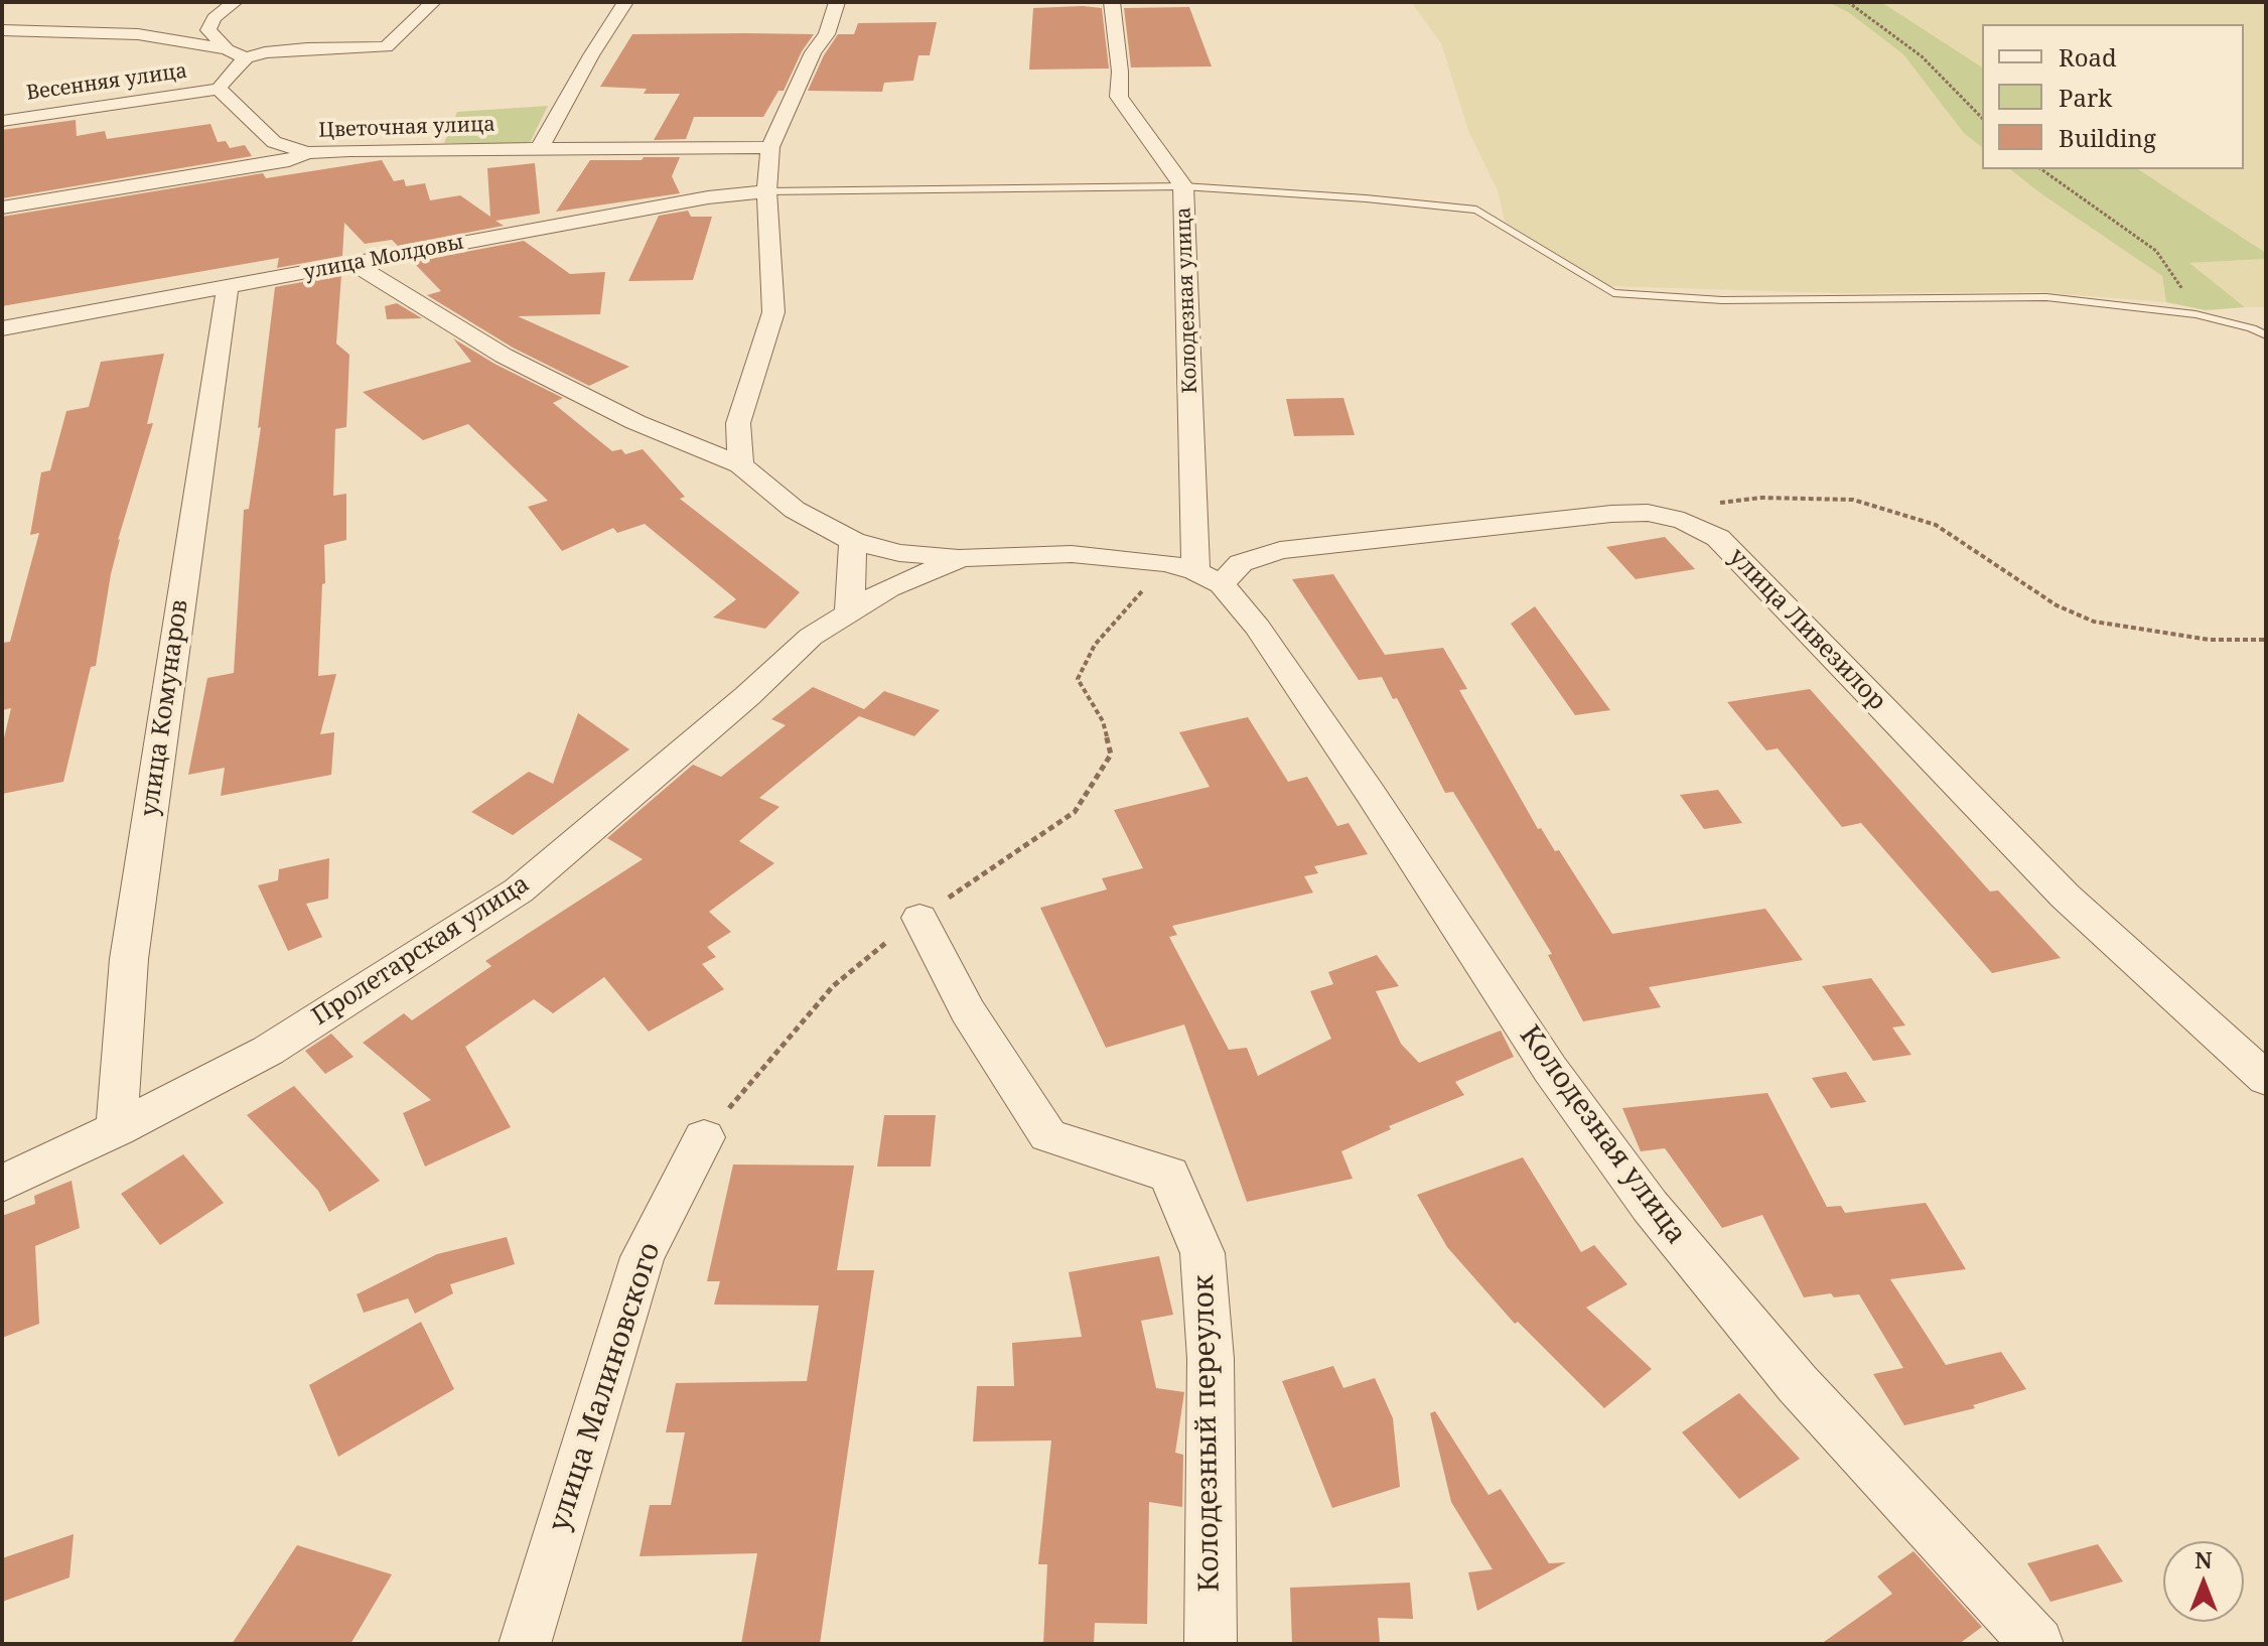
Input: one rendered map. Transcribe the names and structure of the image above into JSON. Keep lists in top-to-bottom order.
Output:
{
  "streets": {
    "street": [
      "Весенняя улица",
      "Цветочная улица",
      "улица Молдовы",
      "Колодезная улица",
      "улица Ливезилор",
      "улица Комунаров",
      "Пролетарская улица",
      "улица Малиновского",
      "Колодезный переулок"
    ]
  },
  "crossings": [
    ["улица Молдовы", "улица Комунаров"],
    ["улица Молдовы", "Пролетарская улица"],
    ["Колодезная улица", "улица Ливезилор"],
    ["Колодезная улица", "Пролетарская улица"],
    ["улица Ливезилор", "Пролетарская улица"],
    ["улица Комунаров", "Пролетарская улица"]
  ],
  "legend": ["Road", "Park", "Building"],
  "north": "top"
}
